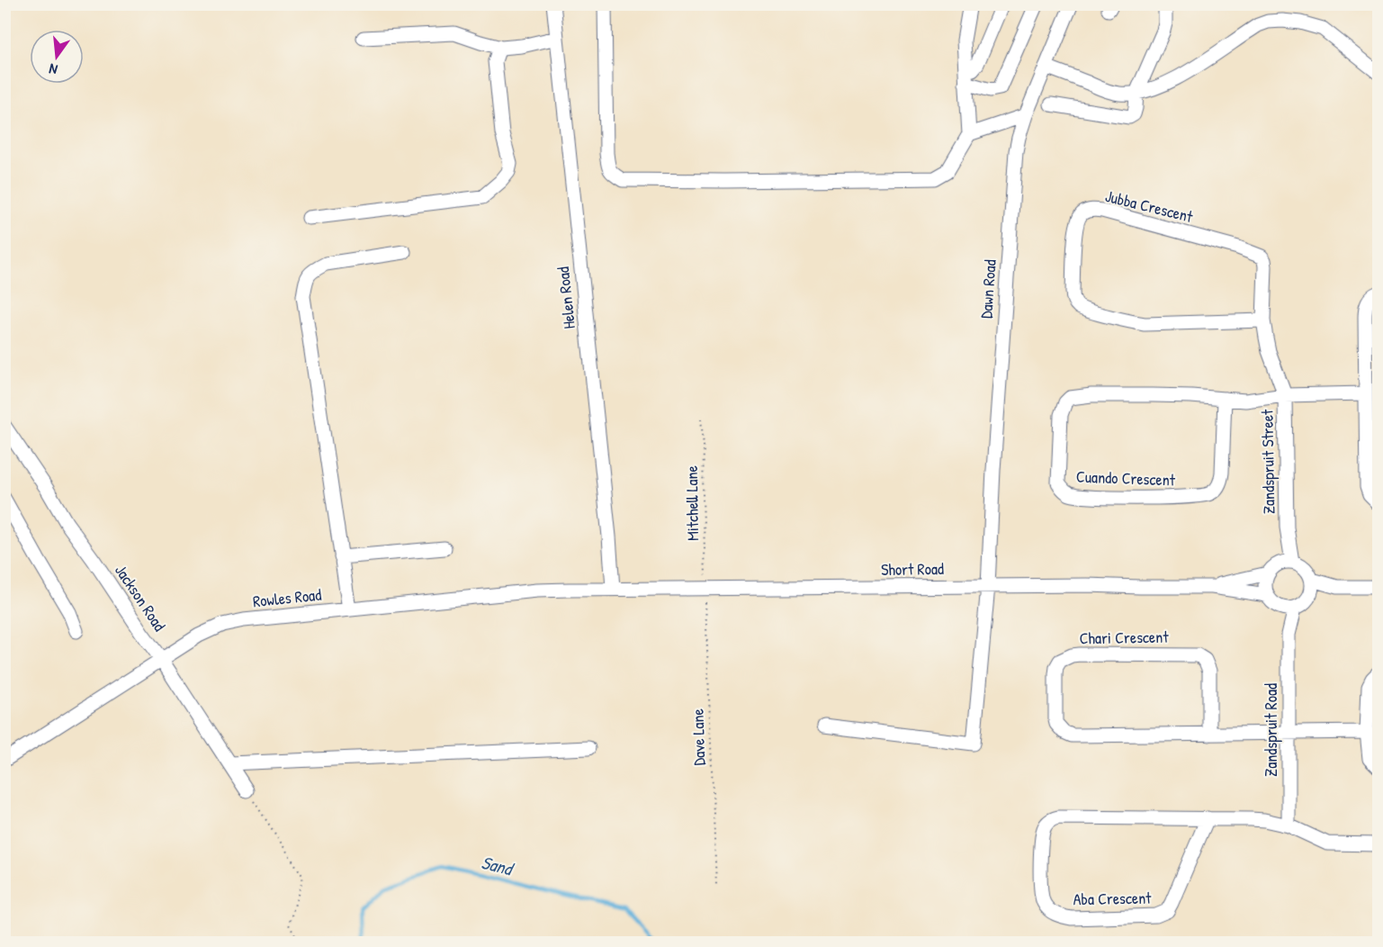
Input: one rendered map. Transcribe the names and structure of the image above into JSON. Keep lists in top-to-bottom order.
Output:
{
  "streets": {
    "street": [
      "Jubba Crescent",
      "Dawn Road",
      "Helen Road",
      "Zandspruit Street",
      "Cuando Crescent",
      "Short Road",
      "Jackson Road",
      "Rowles Road",
      "Chari Crescent",
      "Zandspruit Road",
      "Aba Crescent"
    ],
    "path": ["Mitchell Lane", "Dave Lane"]
  },
  "crossings": [
    ["Jubba Crescent", "Zandspruit Street"],
    ["Jubba Crescent", "Cuando Crescent"],
    ["Dawn Road", "Short Road"],
    ["Helen Road", "Short Road"],
    ["Helen Road", "Rowles Road"],
    ["Zandspruit Street", "Cuando Crescent"],
    ["Zandspruit Street", "Short Road"],
    ["Zandspruit Street", "Zandspruit Road"],
    ["Mitchell Lane", "Short Road"],
    ["Mitchell Lane", "Dave Lane"],
    ["Short Road", "Rowles Road"],
    ["Short Road", "Zandspruit Road"],
    ["Short Road", "Dave Lane"],
    ["Jackson Road", "Rowles Road"],
    ["Chari Crescent", "Zandspruit Road"],
    ["Zandspruit Road", "Aba Crescent"]
  ],
  "water": ["Sand"],
  "north": "bottom"
}
